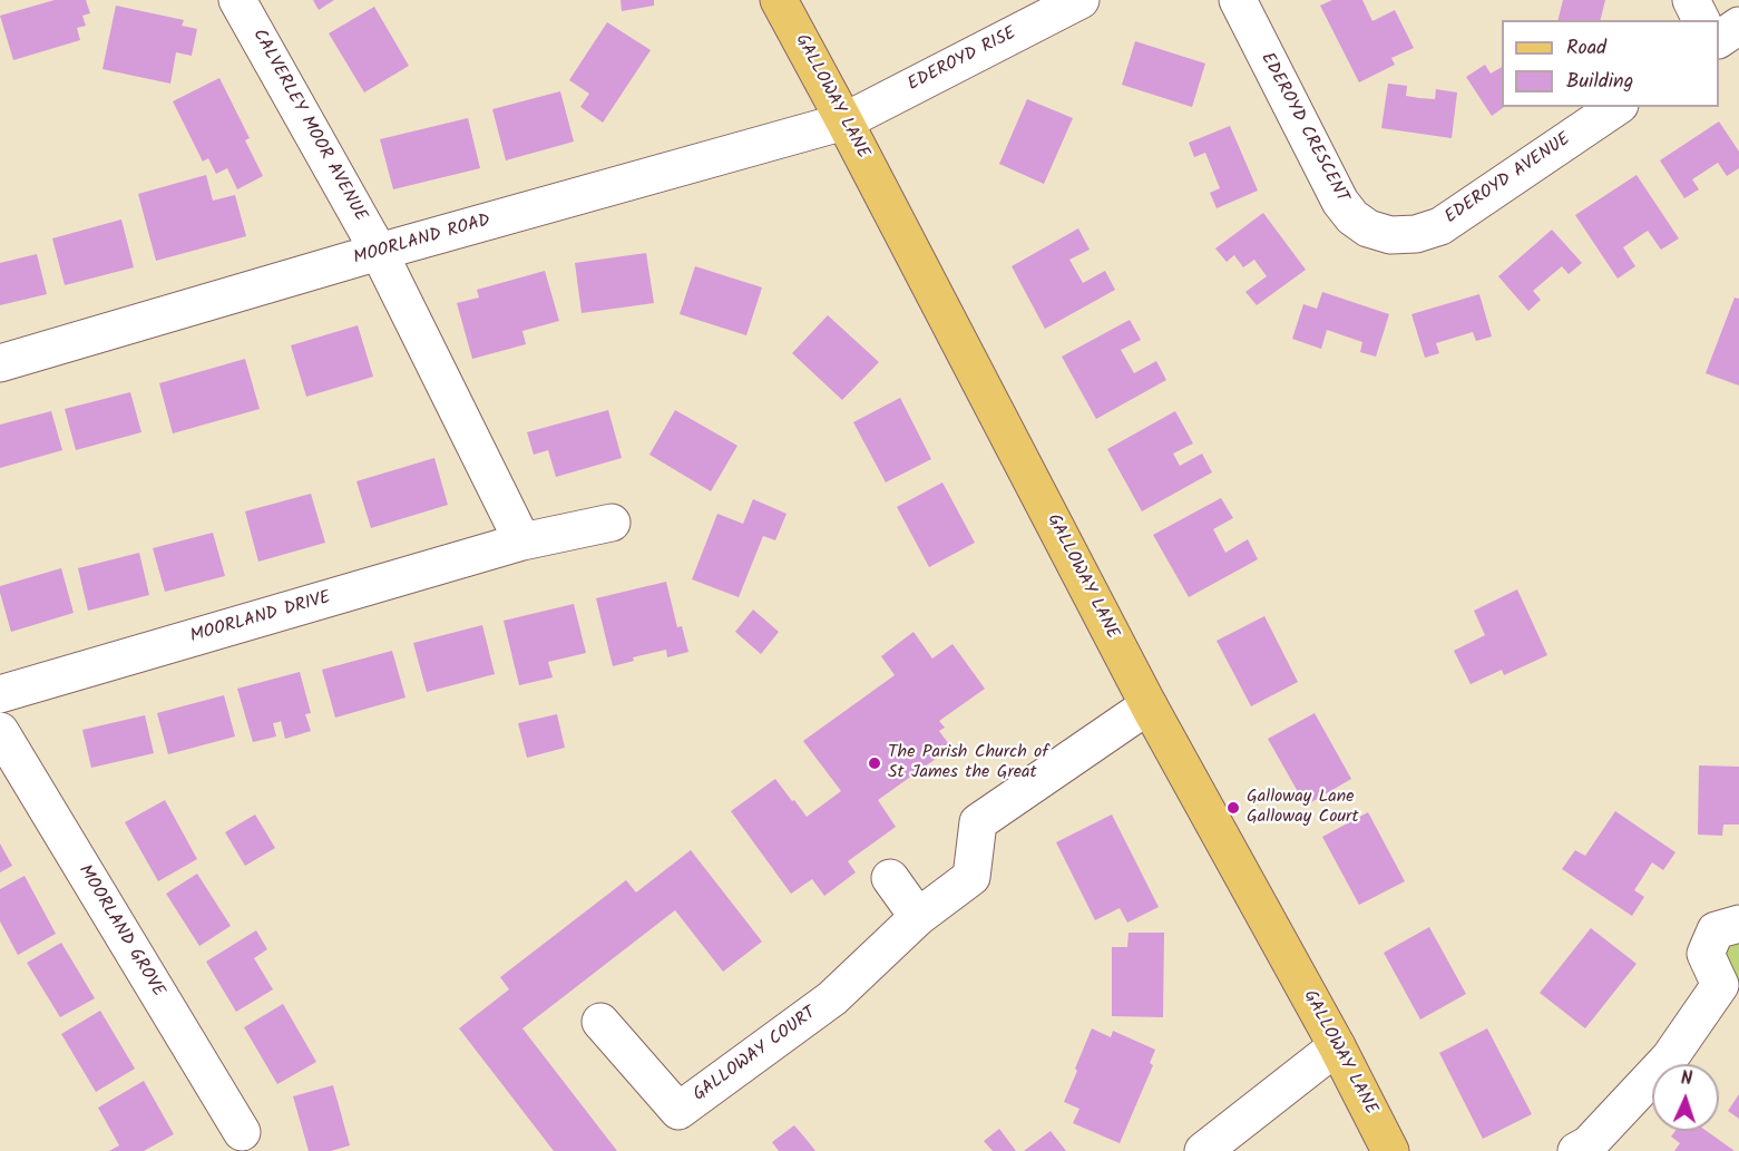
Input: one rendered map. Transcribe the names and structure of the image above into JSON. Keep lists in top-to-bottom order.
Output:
{
  "streets": {
    "main road": ["GALLOWAY LANE"],
    "street": [
      "EDEROYD RISE",
      "CALVERLEY MOOR AVENUE",
      "EDEROYD CRESCENT",
      "EDEROYD AVENUE",
      "MOORLAND ROAD",
      "MOORLAND DRIVE",
      "MOORLAND GROVE",
      "GALLOWAY COURT"
    ]
  },
  "crossings": [
    ["EDEROYD RISE", "GALLOWAY LANE"],
    ["EDEROYD RISE", "MOORLAND ROAD"],
    ["GALLOWAY LANE", "MOORLAND ROAD"],
    ["GALLOWAY LANE", "GALLOWAY COURT"],
    ["CALVERLEY MOOR AVENUE", "MOORLAND ROAD"],
    ["EDEROYD CRESCENT", "EDEROYD AVENUE"]
  ],
  "places": ["The Parish Church of St James the Great", "Galloway Lane Galloway Court"],
  "legend": ["Road", "Building"],
  "north": "top"
}
